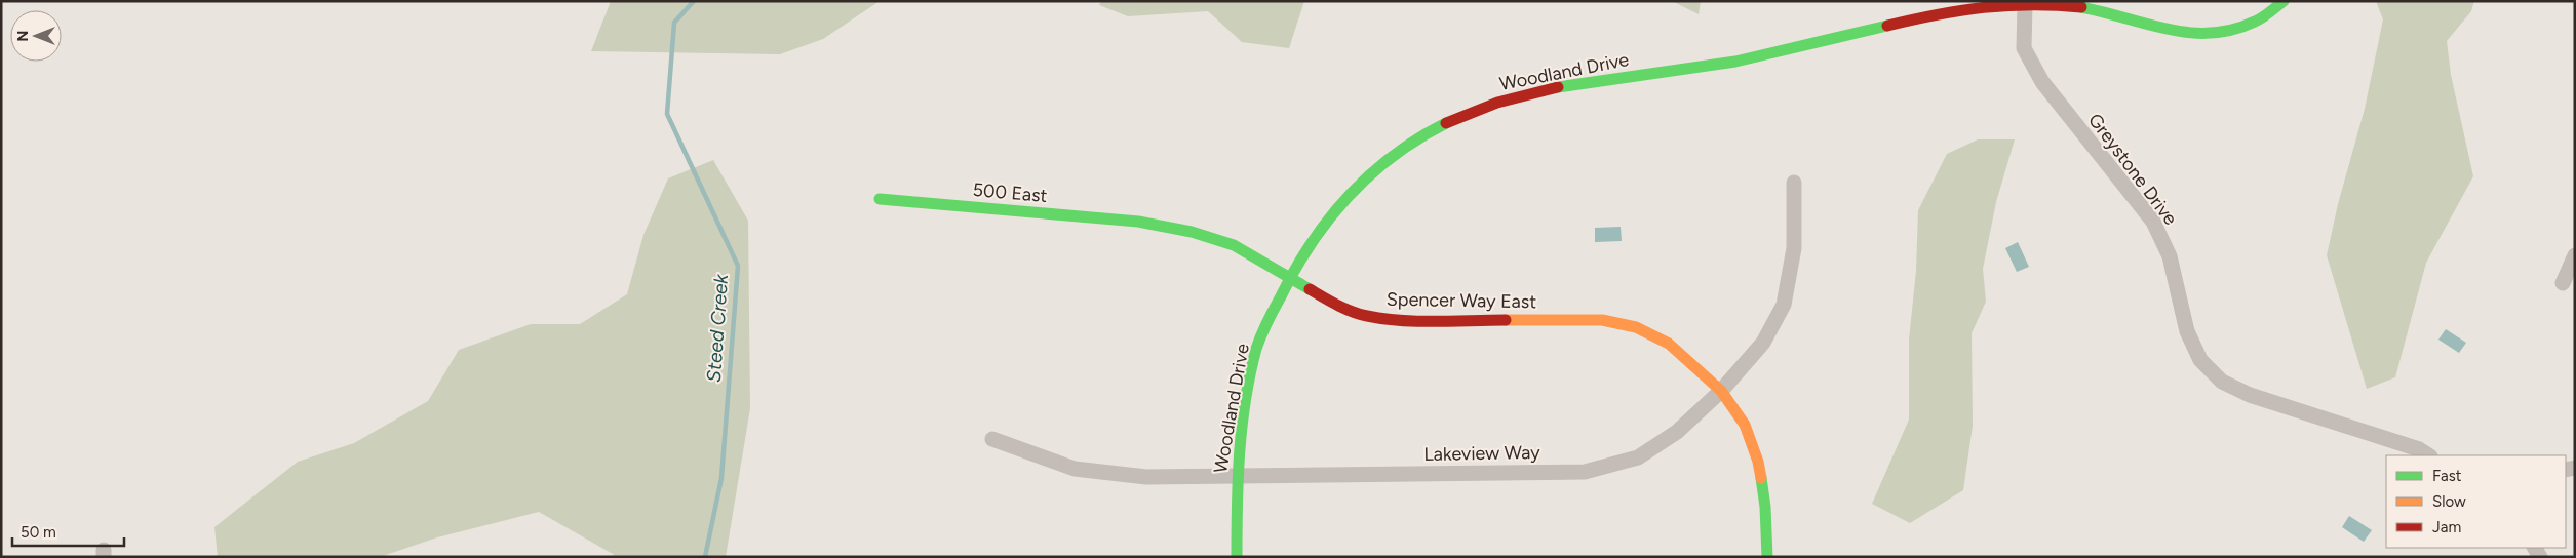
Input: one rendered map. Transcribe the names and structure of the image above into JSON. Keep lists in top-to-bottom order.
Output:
{
  "streets": {
    "street": [
      "Woodland Drive",
      "Greystone Drive",
      "500 East",
      "Spencer Way East",
      "Lakeview Way"
    ]
  },
  "crossings": [
    ["Woodland Drive", "Greystone Drive"],
    ["Woodland Drive", "Spencer Way East"],
    ["Woodland Drive", "Lakeview Way"],
    ["500 East", "Spencer Way East"],
    ["Spencer Way East", "Lakeview Way"]
  ],
  "water": ["Steed Creek"],
  "legend": ["Fast", "Slow", "Jam"],
  "scale_bar": "50 m",
  "north": "left"
}
